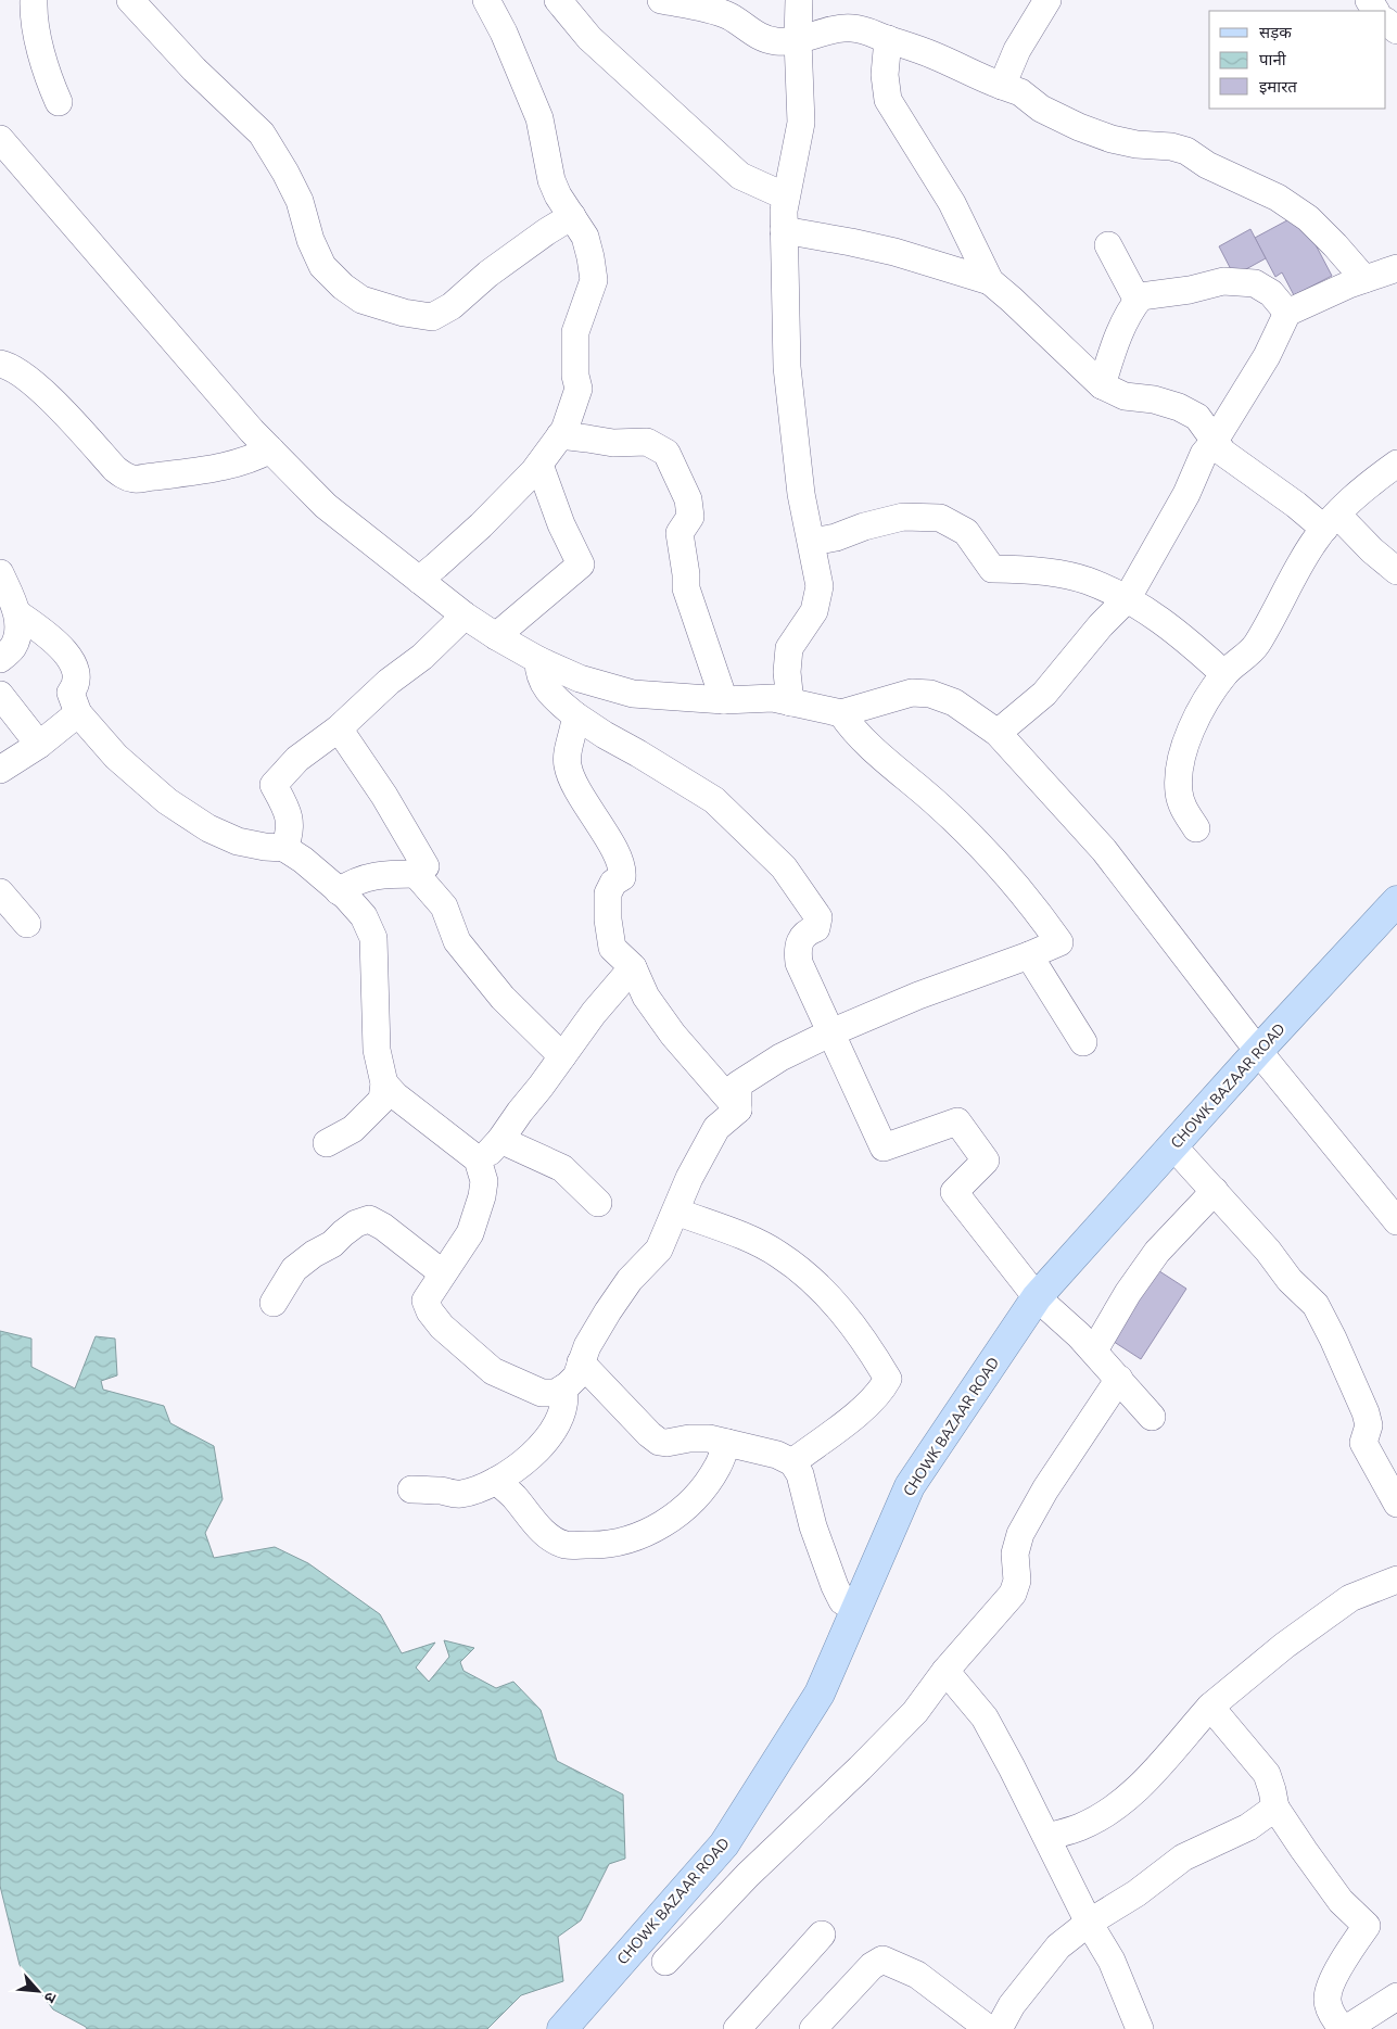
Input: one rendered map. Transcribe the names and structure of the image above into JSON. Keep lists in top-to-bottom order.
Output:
{
  "streets": {
    "main road": ["CHOWK BAZAAR ROAD"]
  },
  "legend": ["सड़क", "पानी", "इमारत"],
  "north": "bottom right"
}
